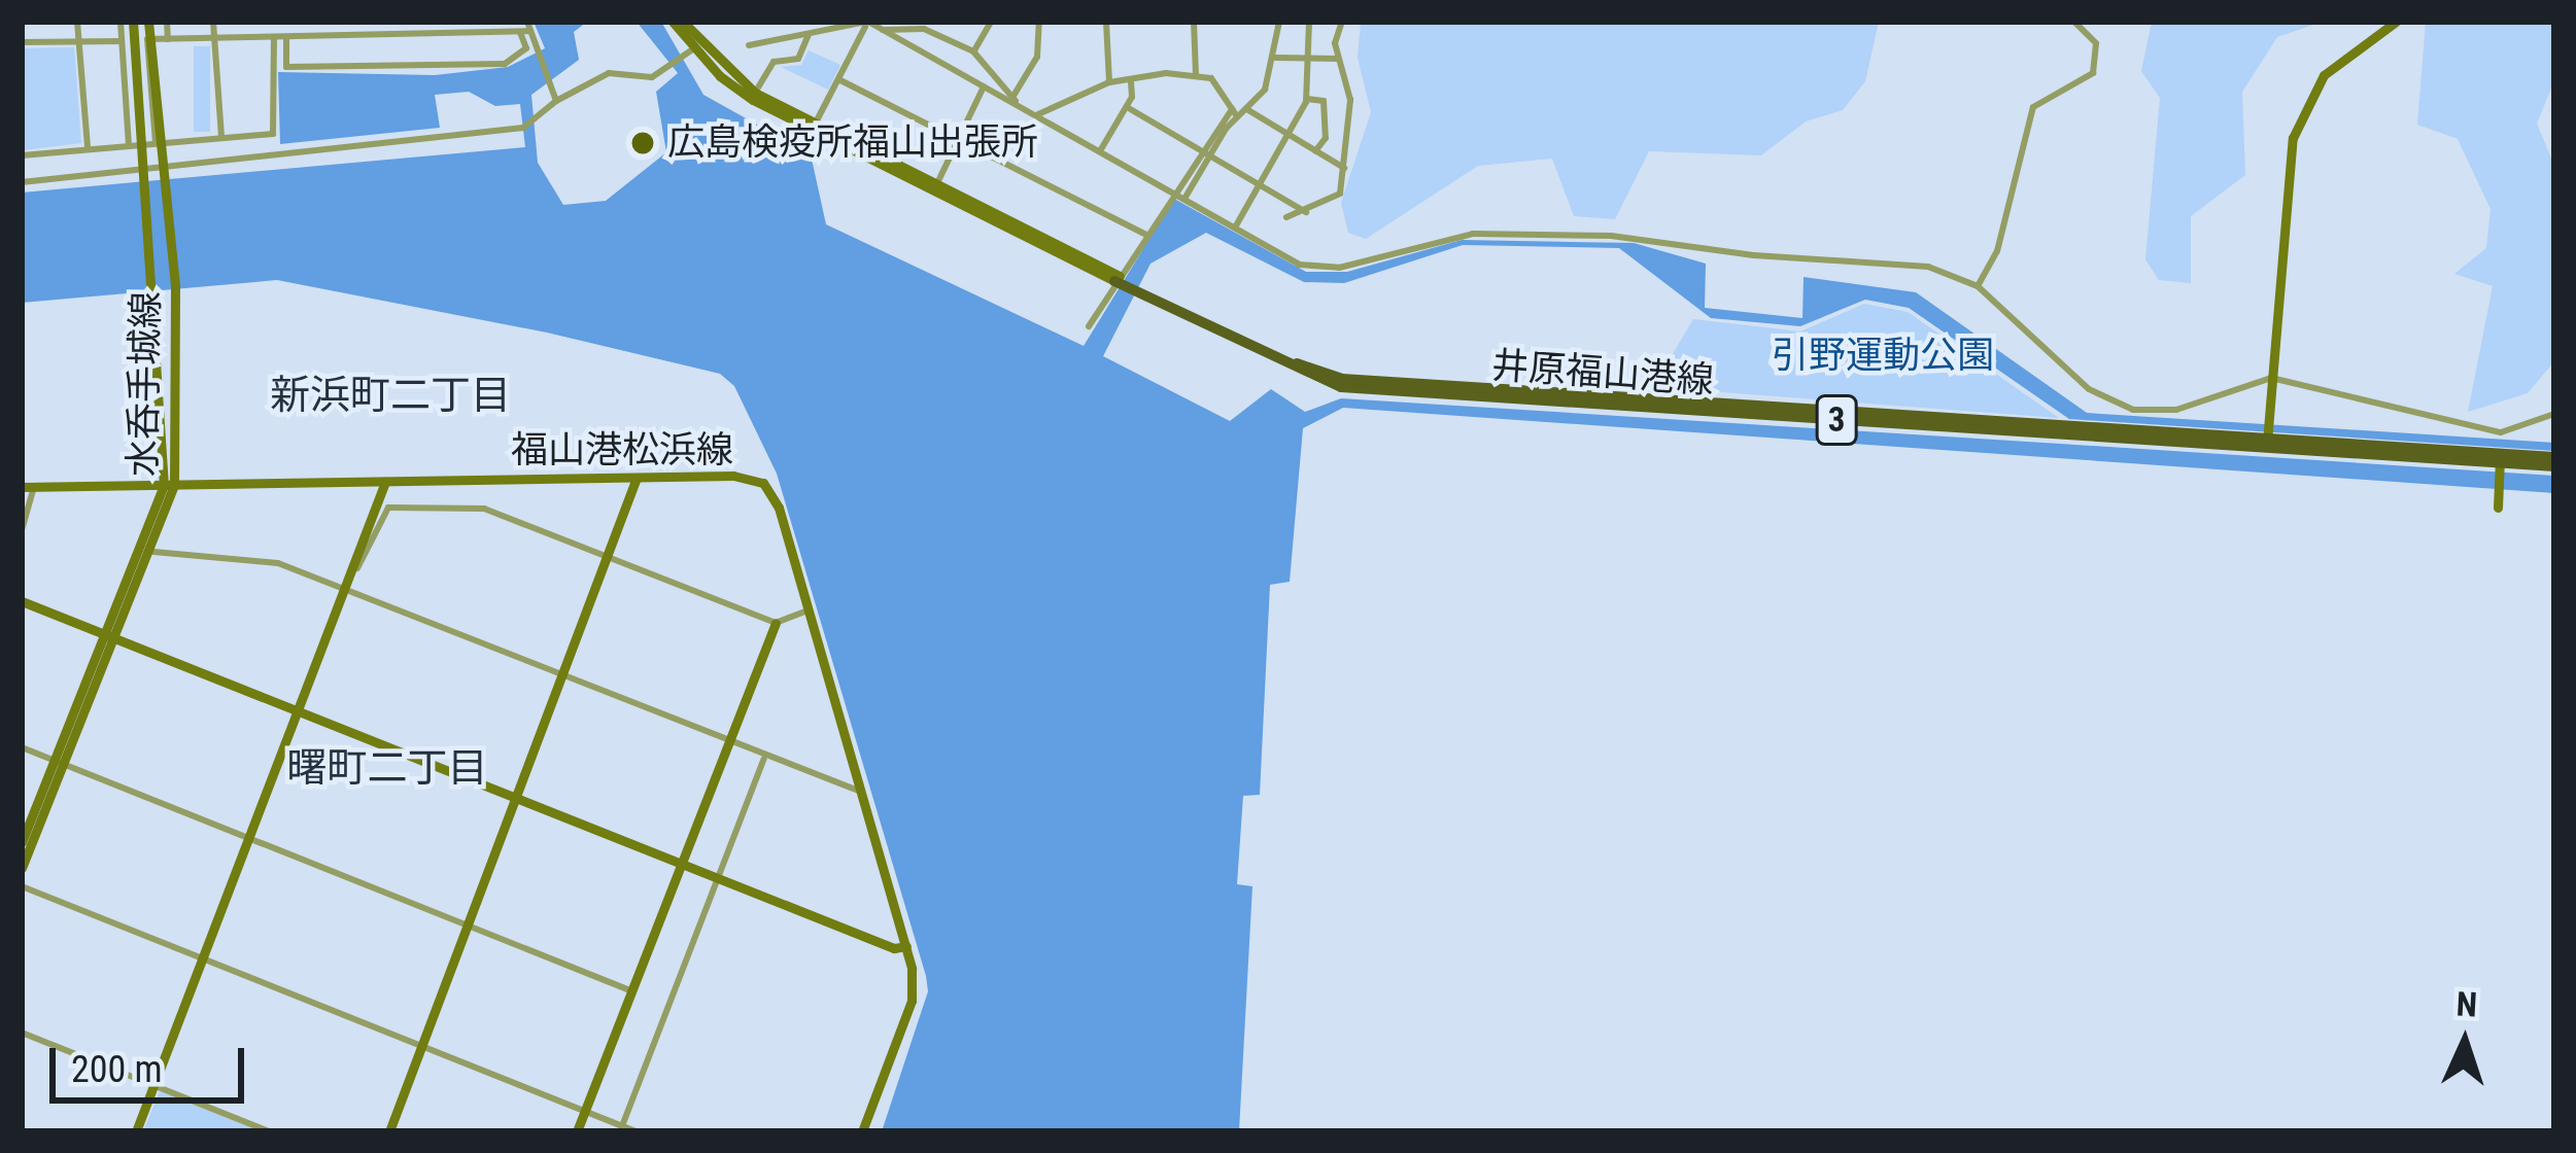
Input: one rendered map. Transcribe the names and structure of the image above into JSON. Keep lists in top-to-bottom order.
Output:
{
  "streets": {
    "main road": [
      "井原福山港線",
      "水呑手城線",
      "3",
      "福山港松浜線"
    ]
  },
  "crossings": [
    ["水呑手城線", "福山港松浜線"]
  ],
  "districts": ["新浜町二丁目", "曙町二丁目"],
  "parks": ["引野運動公園"],
  "places": ["広島検疫所福山出張所"],
  "scale_bar": "200 m",
  "north": "top"
}
